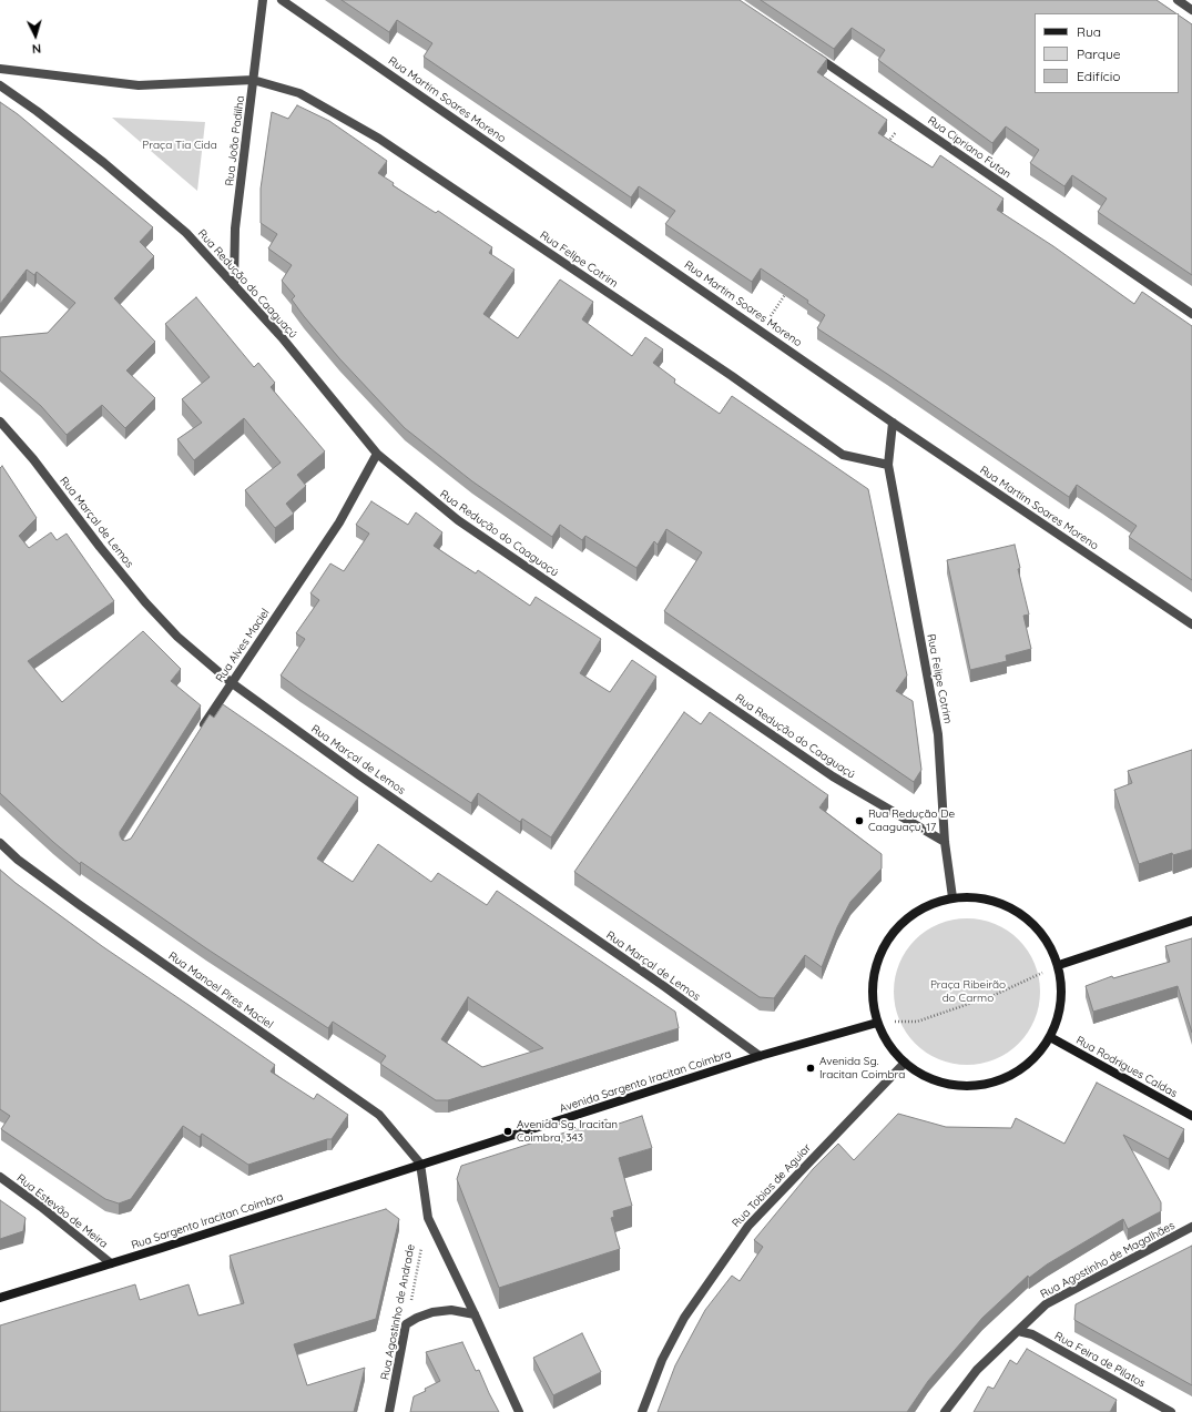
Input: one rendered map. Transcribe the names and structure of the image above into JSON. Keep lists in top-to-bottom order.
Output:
{
  "streets": {
    "street": [
      "Rua Martim Soares Moreno",
      "Rua João Padilha",
      "Rua Cipriano Futan",
      "Rua Felipe Cotrim",
      "Rua Redução do Caaguaçú",
      "Rua Marçal de Lemos",
      "Rua Alves Maciel",
      "Rua Manoel Pires Maciel",
      "Rua Rodrigues Caldas",
      "Avenida Sargento Iracitan Coimbra",
      "Rua Tobias de Aguiar",
      "Rua Estevão de Meira",
      "Rua Sargento Iracitan Coimbra",
      "Rua Agostinho de Magalhães",
      "Rua Agostinho de Andrade",
      "Rua Feira de Pilatos"
    ]
  },
  "crossings": [
    ["Rua Martim Soares Moreno", "Rua Felipe Cotrim"],
    ["Rua João Padilha", "Rua Felipe Cotrim"],
    ["Rua João Padilha", "Rua Redução do Caaguaçú"],
    ["Rua Felipe Cotrim", "Rua Redução do Caaguaçú"],
    ["Rua Redução do Caaguaçú", "Rua Alves Maciel"],
    ["Rua Marçal de Lemos", "Rua Alves Maciel"],
    ["Rua Marçal de Lemos", "Avenida Sargento Iracitan Coimbra"],
    ["Rua Manoel Pires Maciel", "Avenida Sargento Iracitan Coimbra"],
    ["Rua Manoel Pires Maciel", "Rua Sargento Iracitan Coimbra"],
    ["Avenida Sargento Iracitan Coimbra", "Rua Sargento Iracitan Coimbra"],
    ["Rua Estevão de Meira", "Rua Sargento Iracitan Coimbra"],
    ["Rua Agostinho de Magalhães", "Rua Feira de Pilatos"]
  ],
  "parks": ["Praça Tia Cida", "Praça Ribeirão do Carmo"],
  "places": ["Rua Redução De Caaguaçu, 17", "Avenida Sg. Iracitan Coimbra", "Avenida Sg. Iracitan Coimbra, 343"],
  "legend": ["Rua", "Parque", "Edifício"],
  "north": "bottom"
}
